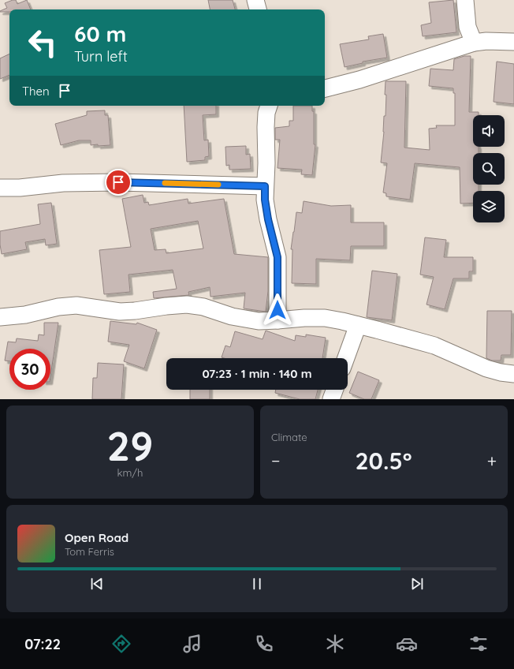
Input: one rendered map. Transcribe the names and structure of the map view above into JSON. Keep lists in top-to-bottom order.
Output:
{
  "page": {
    "turn": ["60 m", "Turn left"],
    "then": "Then",
    "limit": "30",
    "trip": "07:23 · 1 min · 140 m",
    "tile": [
      ["29", "km/h"],
      "Climate"
    ],
    "heat": ["−", "20.5°", "+"],
    "song": ["Open Road", "Tom Ferris"],
    "tabs": "07:22"
  }
}
